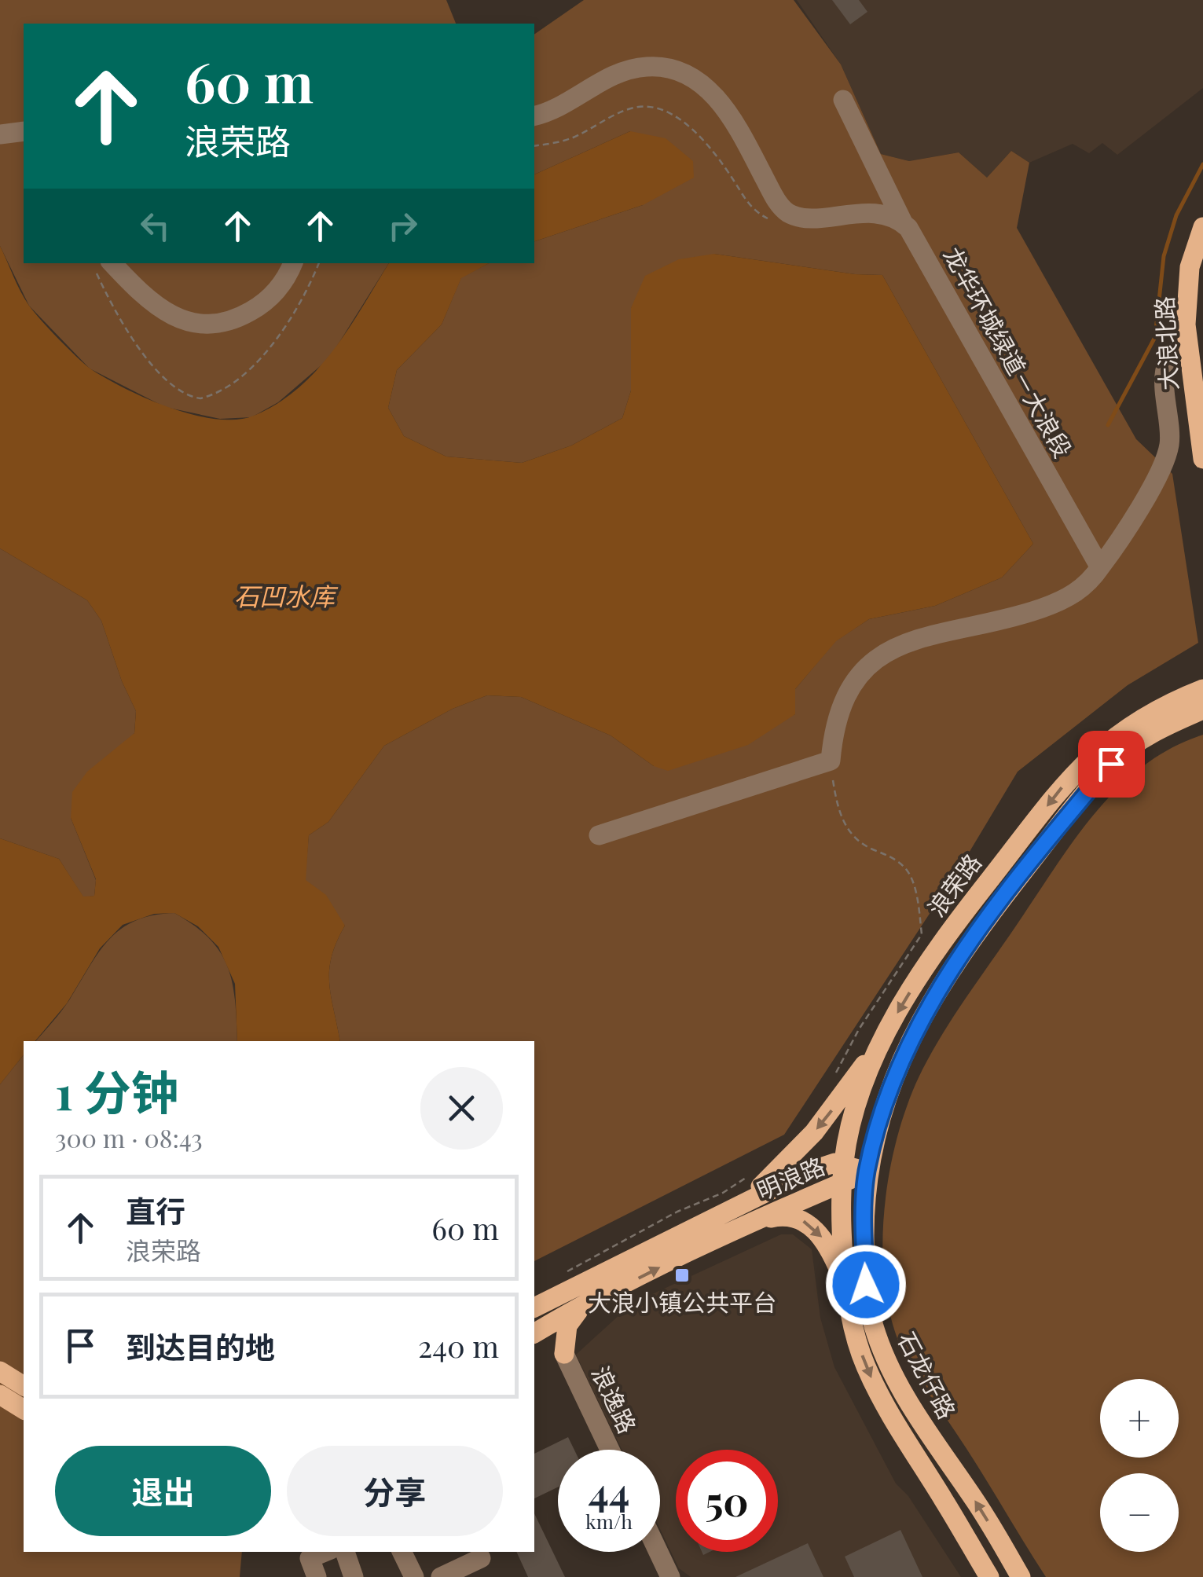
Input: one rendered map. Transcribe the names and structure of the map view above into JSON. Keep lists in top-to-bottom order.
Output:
{
  "streets": {
    "main road": [
      "大浪北路",
      "浪荣路",
      "明浪路",
      "石龙仔路"
    ],
    "street": ["龙华环城绿道－大浪段", "浪逸路"]
  },
  "crossings": [
    ["浪荣路", "明浪路"],
    ["浪荣路", "石龙仔路"],
    ["明浪路", "石龙仔路"]
  ],
  "water": ["石凹水库"],
  "places": {
    "transit": ["大浪小镇公共平台"]
  },
  "page": {
    "turn": ["60 m", "浪荣路"],
    "heading": ["1 分钟", "300 m · 08:43"],
    "list": [
      {
        "name": "直行",
        "note": "浪荣路",
        "value": "60 m"
      },
      {
        "name": "到达目的地",
        "value": "240 m"
      }
    ],
    "map_buttons": ["+", "−"],
    "buttons": ["退出", "分享"],
    "speed": "44 km/h",
    "limit": "50"
  }
}
